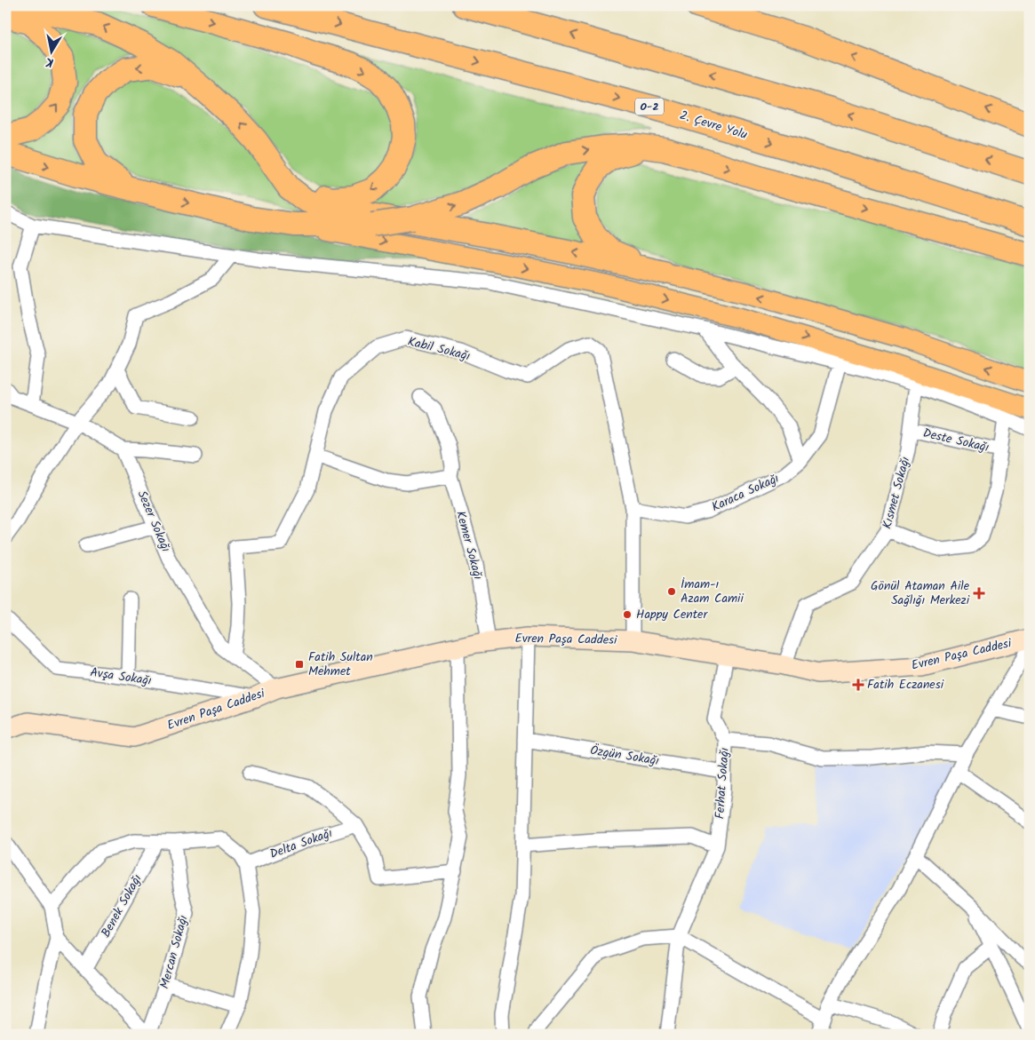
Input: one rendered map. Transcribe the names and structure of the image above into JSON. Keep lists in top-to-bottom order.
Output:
{
  "streets": {
    "highway": ["O-2", "2. Çevre Yolu"],
    "main road": ["Evren Paşa Caddesi"],
    "street": [
      "Kabil Sokağı",
      "Deste Sokağı",
      "Karaca Sokağı",
      "Kısmet Sokağı",
      "Sezer Sokağı",
      "Kemer Sokağı",
      "Avşa Sokağı",
      "Özgün Sokağı",
      "Ferhat Sokağı",
      "Delta Sokağı",
      "Benek Sokağı",
      "Mercan Sokağı"
    ]
  },
  "crossings": [
    ["Kabil Sokağı", "Karaca Sokağı"],
    ["Kabil Sokağı", "Sezer Sokağı"],
    ["Kabil Sokağı", "Evren Paşa Caddesi"],
    ["Deste Sokağı", "Kısmet Sokağı"],
    ["Kısmet Sokağı", "Evren Paşa Caddesi"],
    ["Sezer Sokağı", "Evren Paşa Caddesi"],
    ["Kemer Sokağı", "Evren Paşa Caddesi"],
    ["Evren Paşa Caddesi", "Avşa Sokağı"],
    ["Özgün Sokağı", "Ferhat Sokağı"]
  ],
  "places": {
    "other": ["İmam-ı Azam Camii", "Happy Center"],
    "health": ["Gönül Ataman Aile Sağlığı Merkezi", "Fatih Eczanesi"],
    "transit": ["Fatih Sultan Mehmet"]
  },
  "north": "bottom"
}
